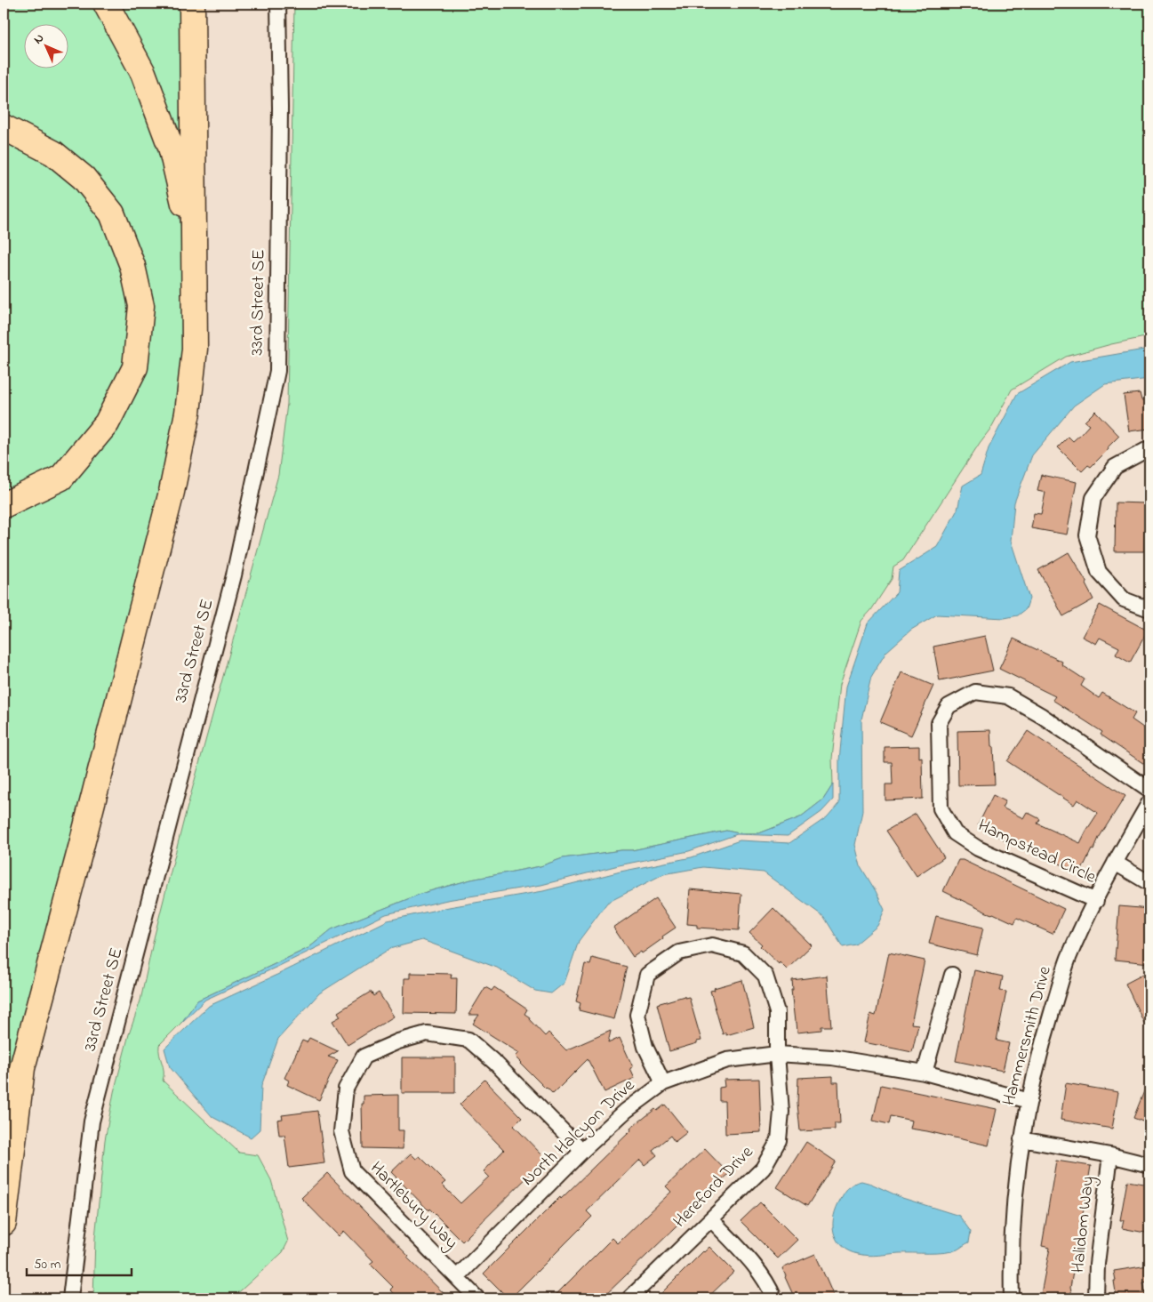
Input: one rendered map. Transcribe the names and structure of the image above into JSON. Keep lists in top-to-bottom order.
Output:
{
  "streets": {
    "street": [
      "33rd Street SE",
      "Hampstead Circle",
      "Hammersmith Drive",
      "North Halcyon Drive",
      "Hereford Drive",
      "Hartlebury Way",
      "Halidom Way"
    ]
  },
  "crossings": [
    ["Hampstead Circle", "Hammersmith Drive"],
    ["North Halcyon Drive", "Hereford Drive"],
    ["North Halcyon Drive", "Hartlebury Way"]
  ],
  "scale_bar": "50 m",
  "north": "top left"
}
